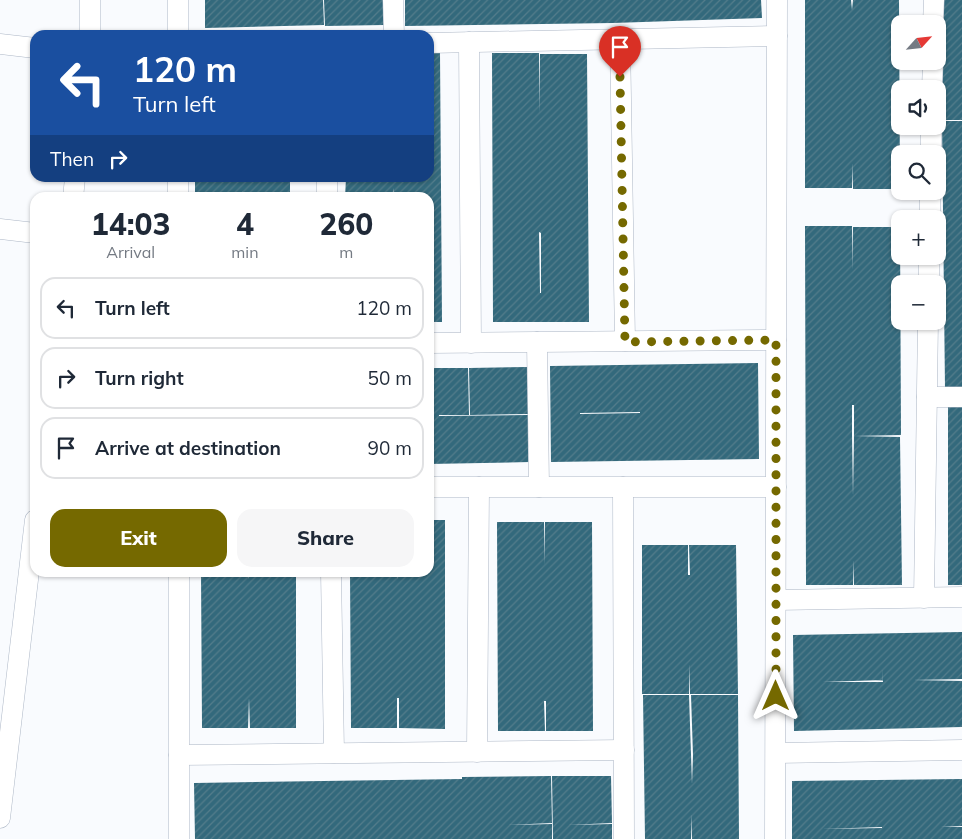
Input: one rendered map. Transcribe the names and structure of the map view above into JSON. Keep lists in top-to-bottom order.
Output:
{
  "north": "top right",
  "page": {
    "map_buttons": ["+", "−"],
    "turn": ["120 m", "Turn left"],
    "then": "Then",
    "eta": [
      "14:03",
      "Arrival",
      "4",
      "min",
      "260",
      "m"
    ],
    "list": [
      {
        "name": "Turn left",
        "value": "120 m"
      },
      {
        "name": "Turn right",
        "value": "50 m"
      },
      {
        "name": "Arrive at destination",
        "value": "90 m"
      }
    ],
    "buttons": ["Exit", "Share"]
  }
}
